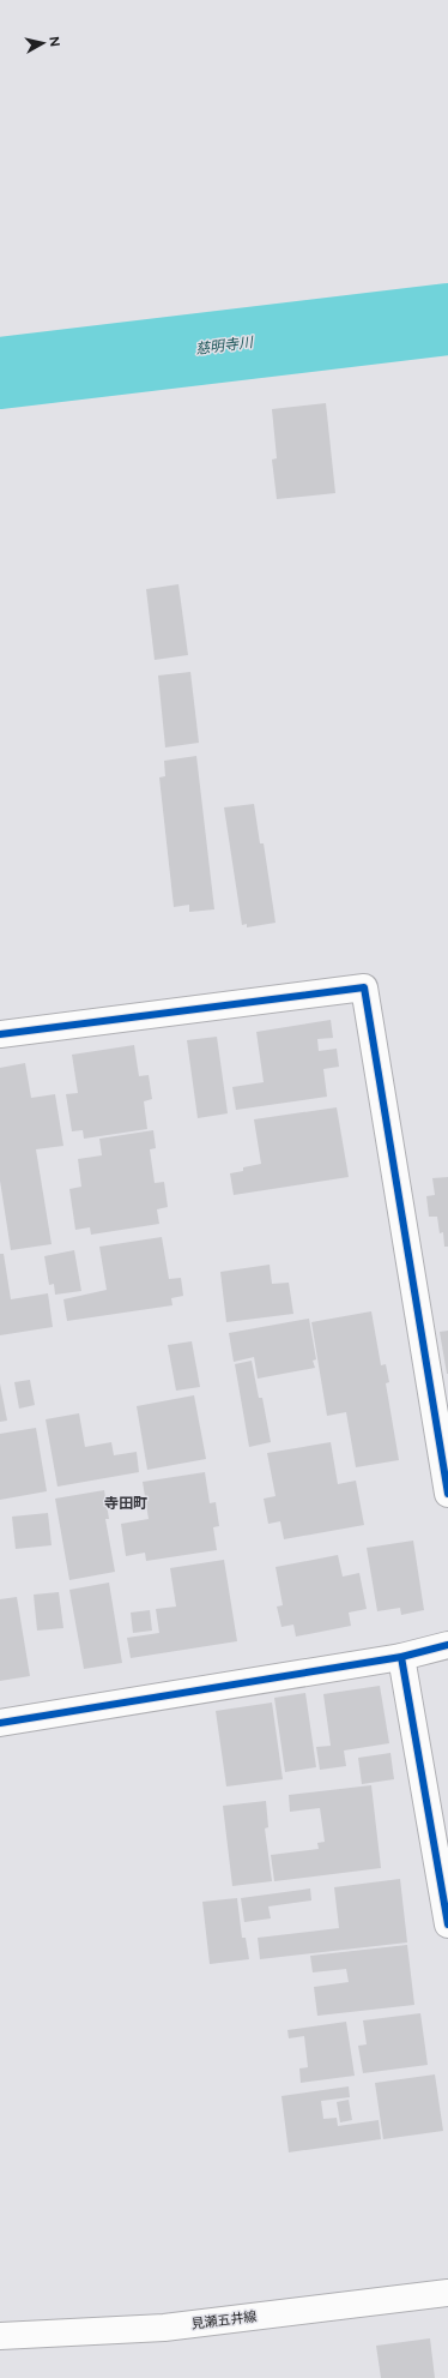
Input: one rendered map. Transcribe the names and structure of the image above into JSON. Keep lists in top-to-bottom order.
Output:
{
  "streets": {
    "street": ["見瀬五井線"]
  },
  "districts": ["寺田町"],
  "water": ["慈明寺川"],
  "north": "right"
}
